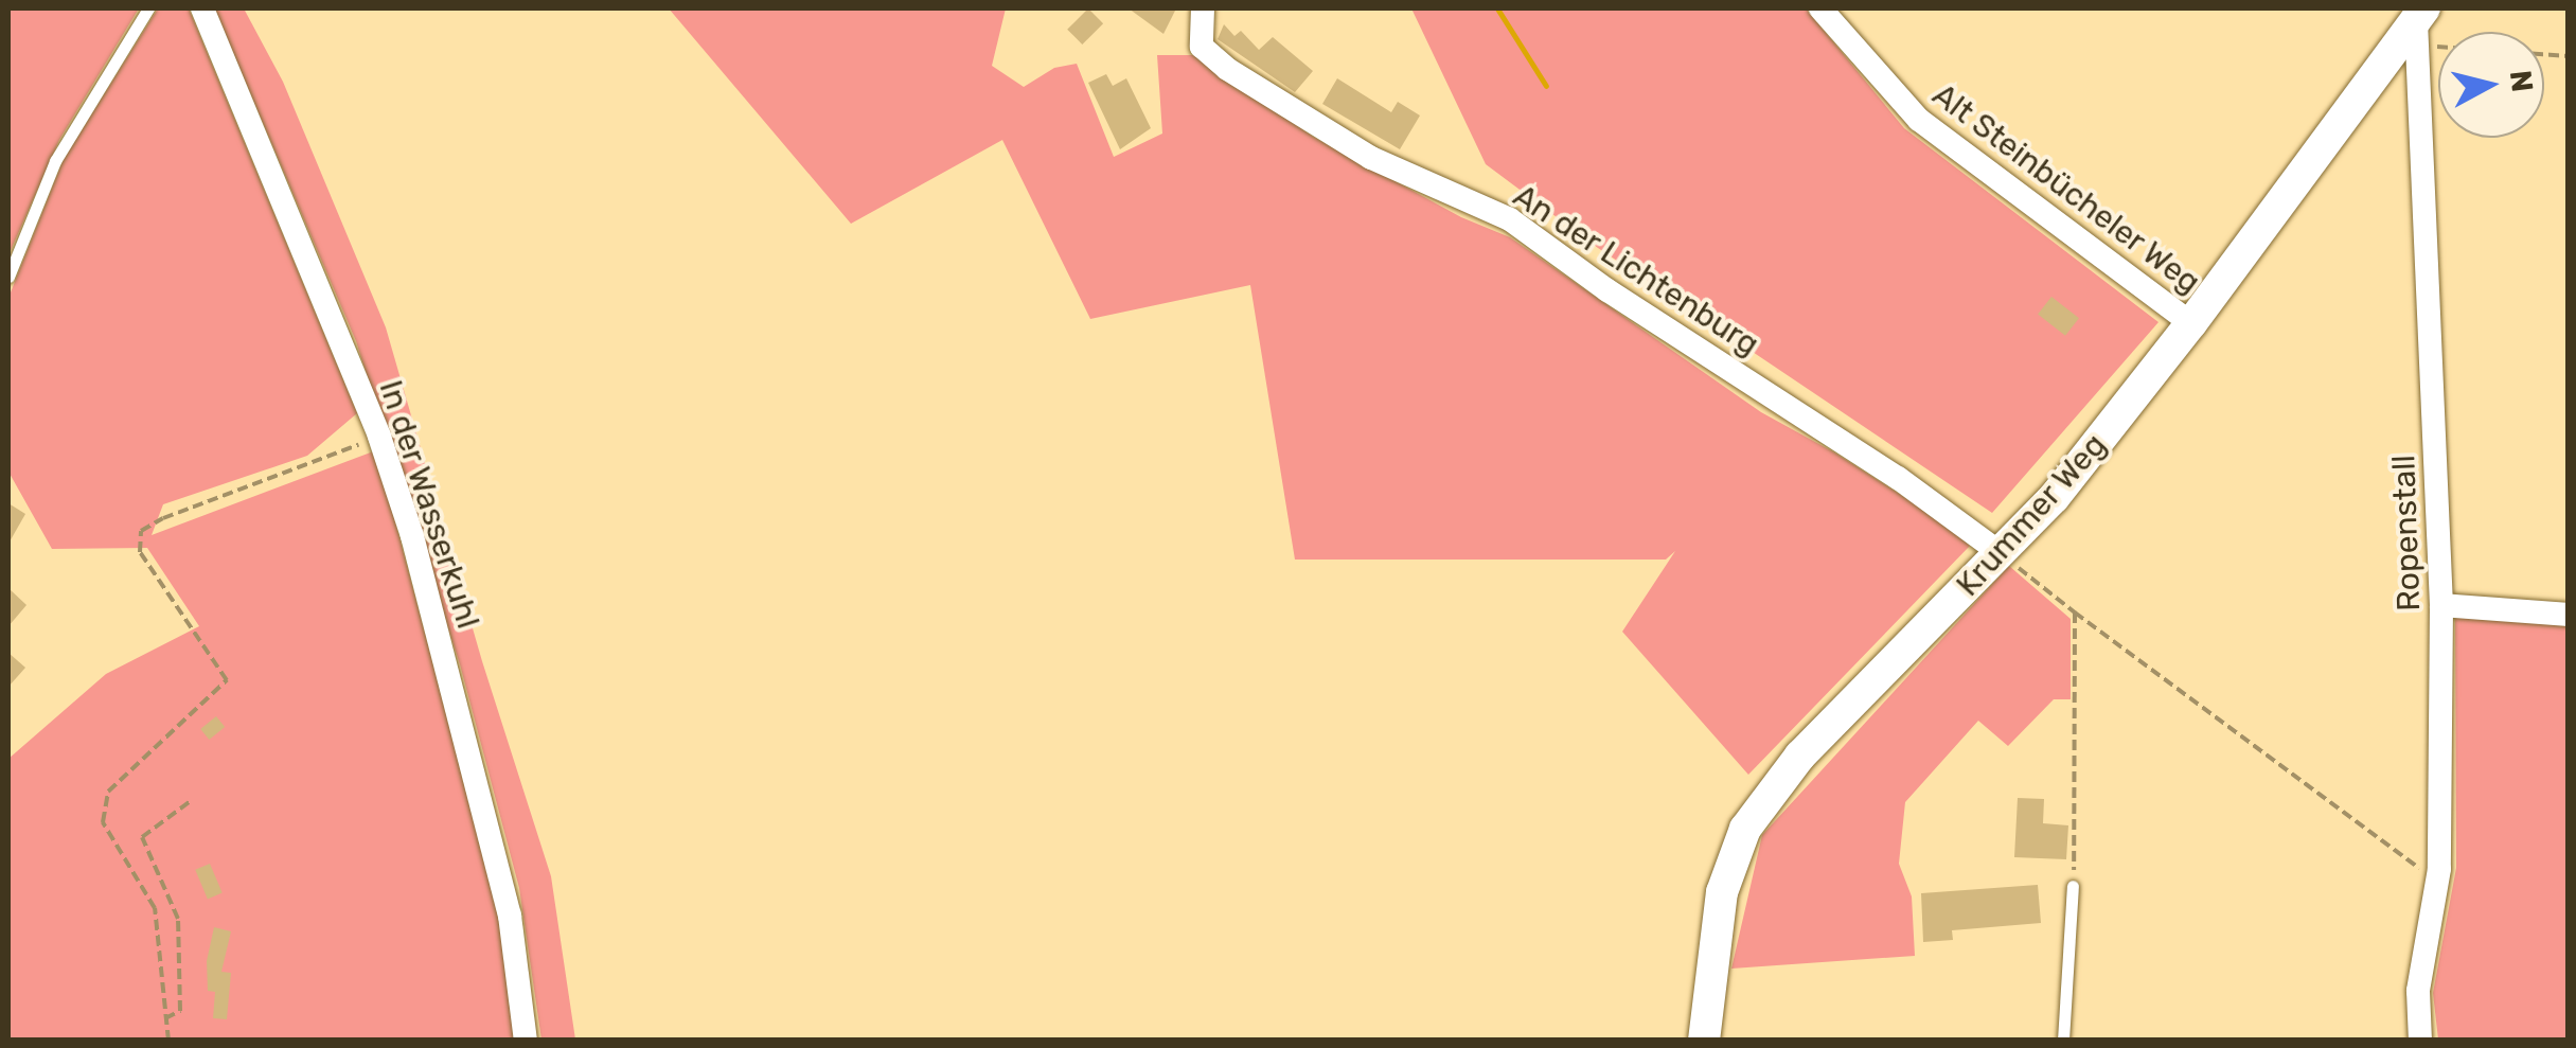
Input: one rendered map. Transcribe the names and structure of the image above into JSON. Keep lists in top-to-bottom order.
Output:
{
  "streets": {
    "main road": ["Krummer Weg"],
    "street": [
      "Alt Steinbücheler Weg",
      "An der Lichtenburg",
      "In der Wasserkuhl",
      "Ropenstall"
    ]
  },
  "crossings": [
    ["Alt Steinbücheler Weg", "Krummer Weg"],
    ["An der Lichtenburg", "Krummer Weg"],
    ["Krummer Weg", "Ropenstall"]
  ],
  "north": "right"
}
